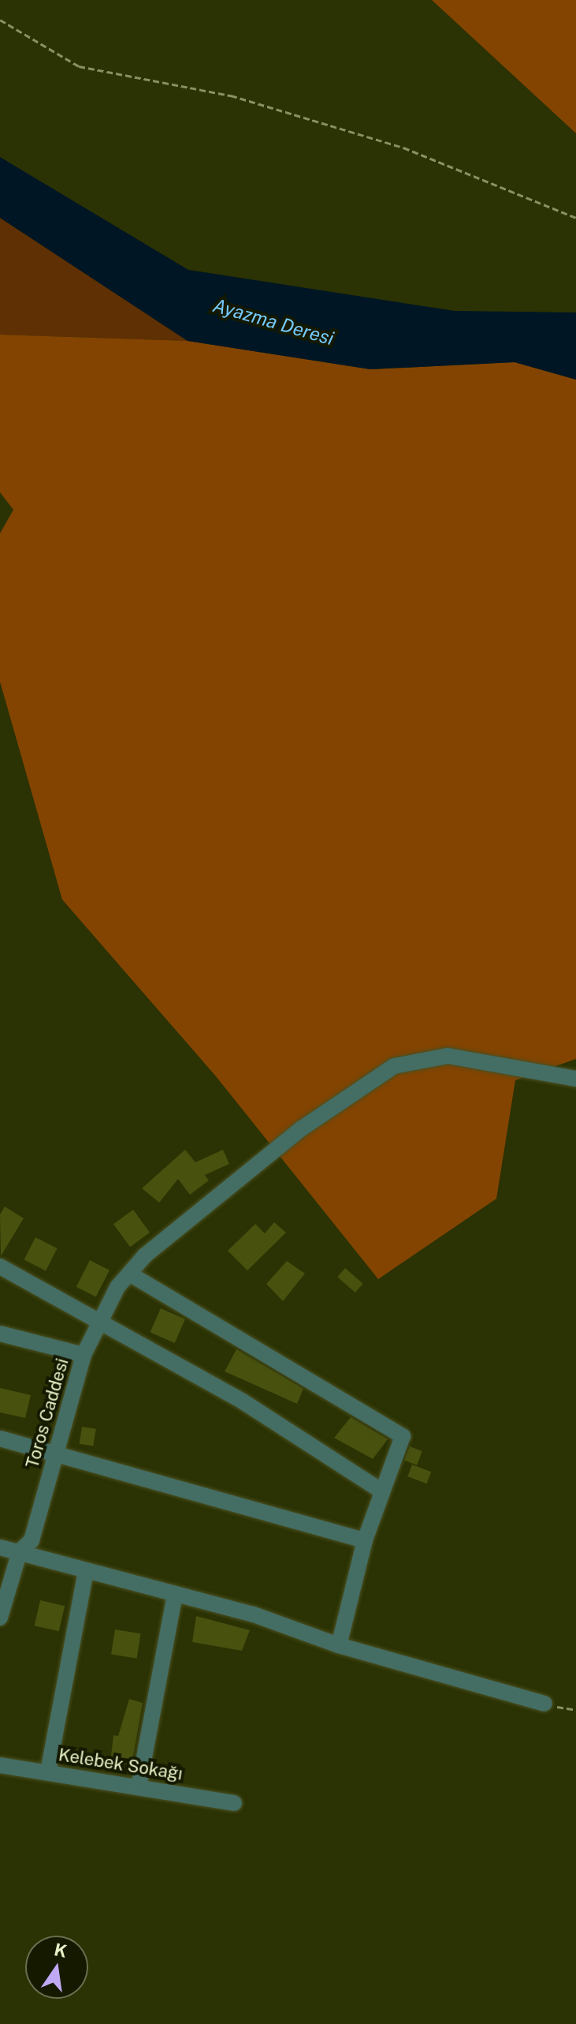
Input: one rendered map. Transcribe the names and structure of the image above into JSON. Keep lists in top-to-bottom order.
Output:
{
  "streets": {
    "street": ["Toros Caddesi", "Kelebek Sokağı"]
  },
  "water": ["Ayazma Deresi"],
  "north": "top"
}
